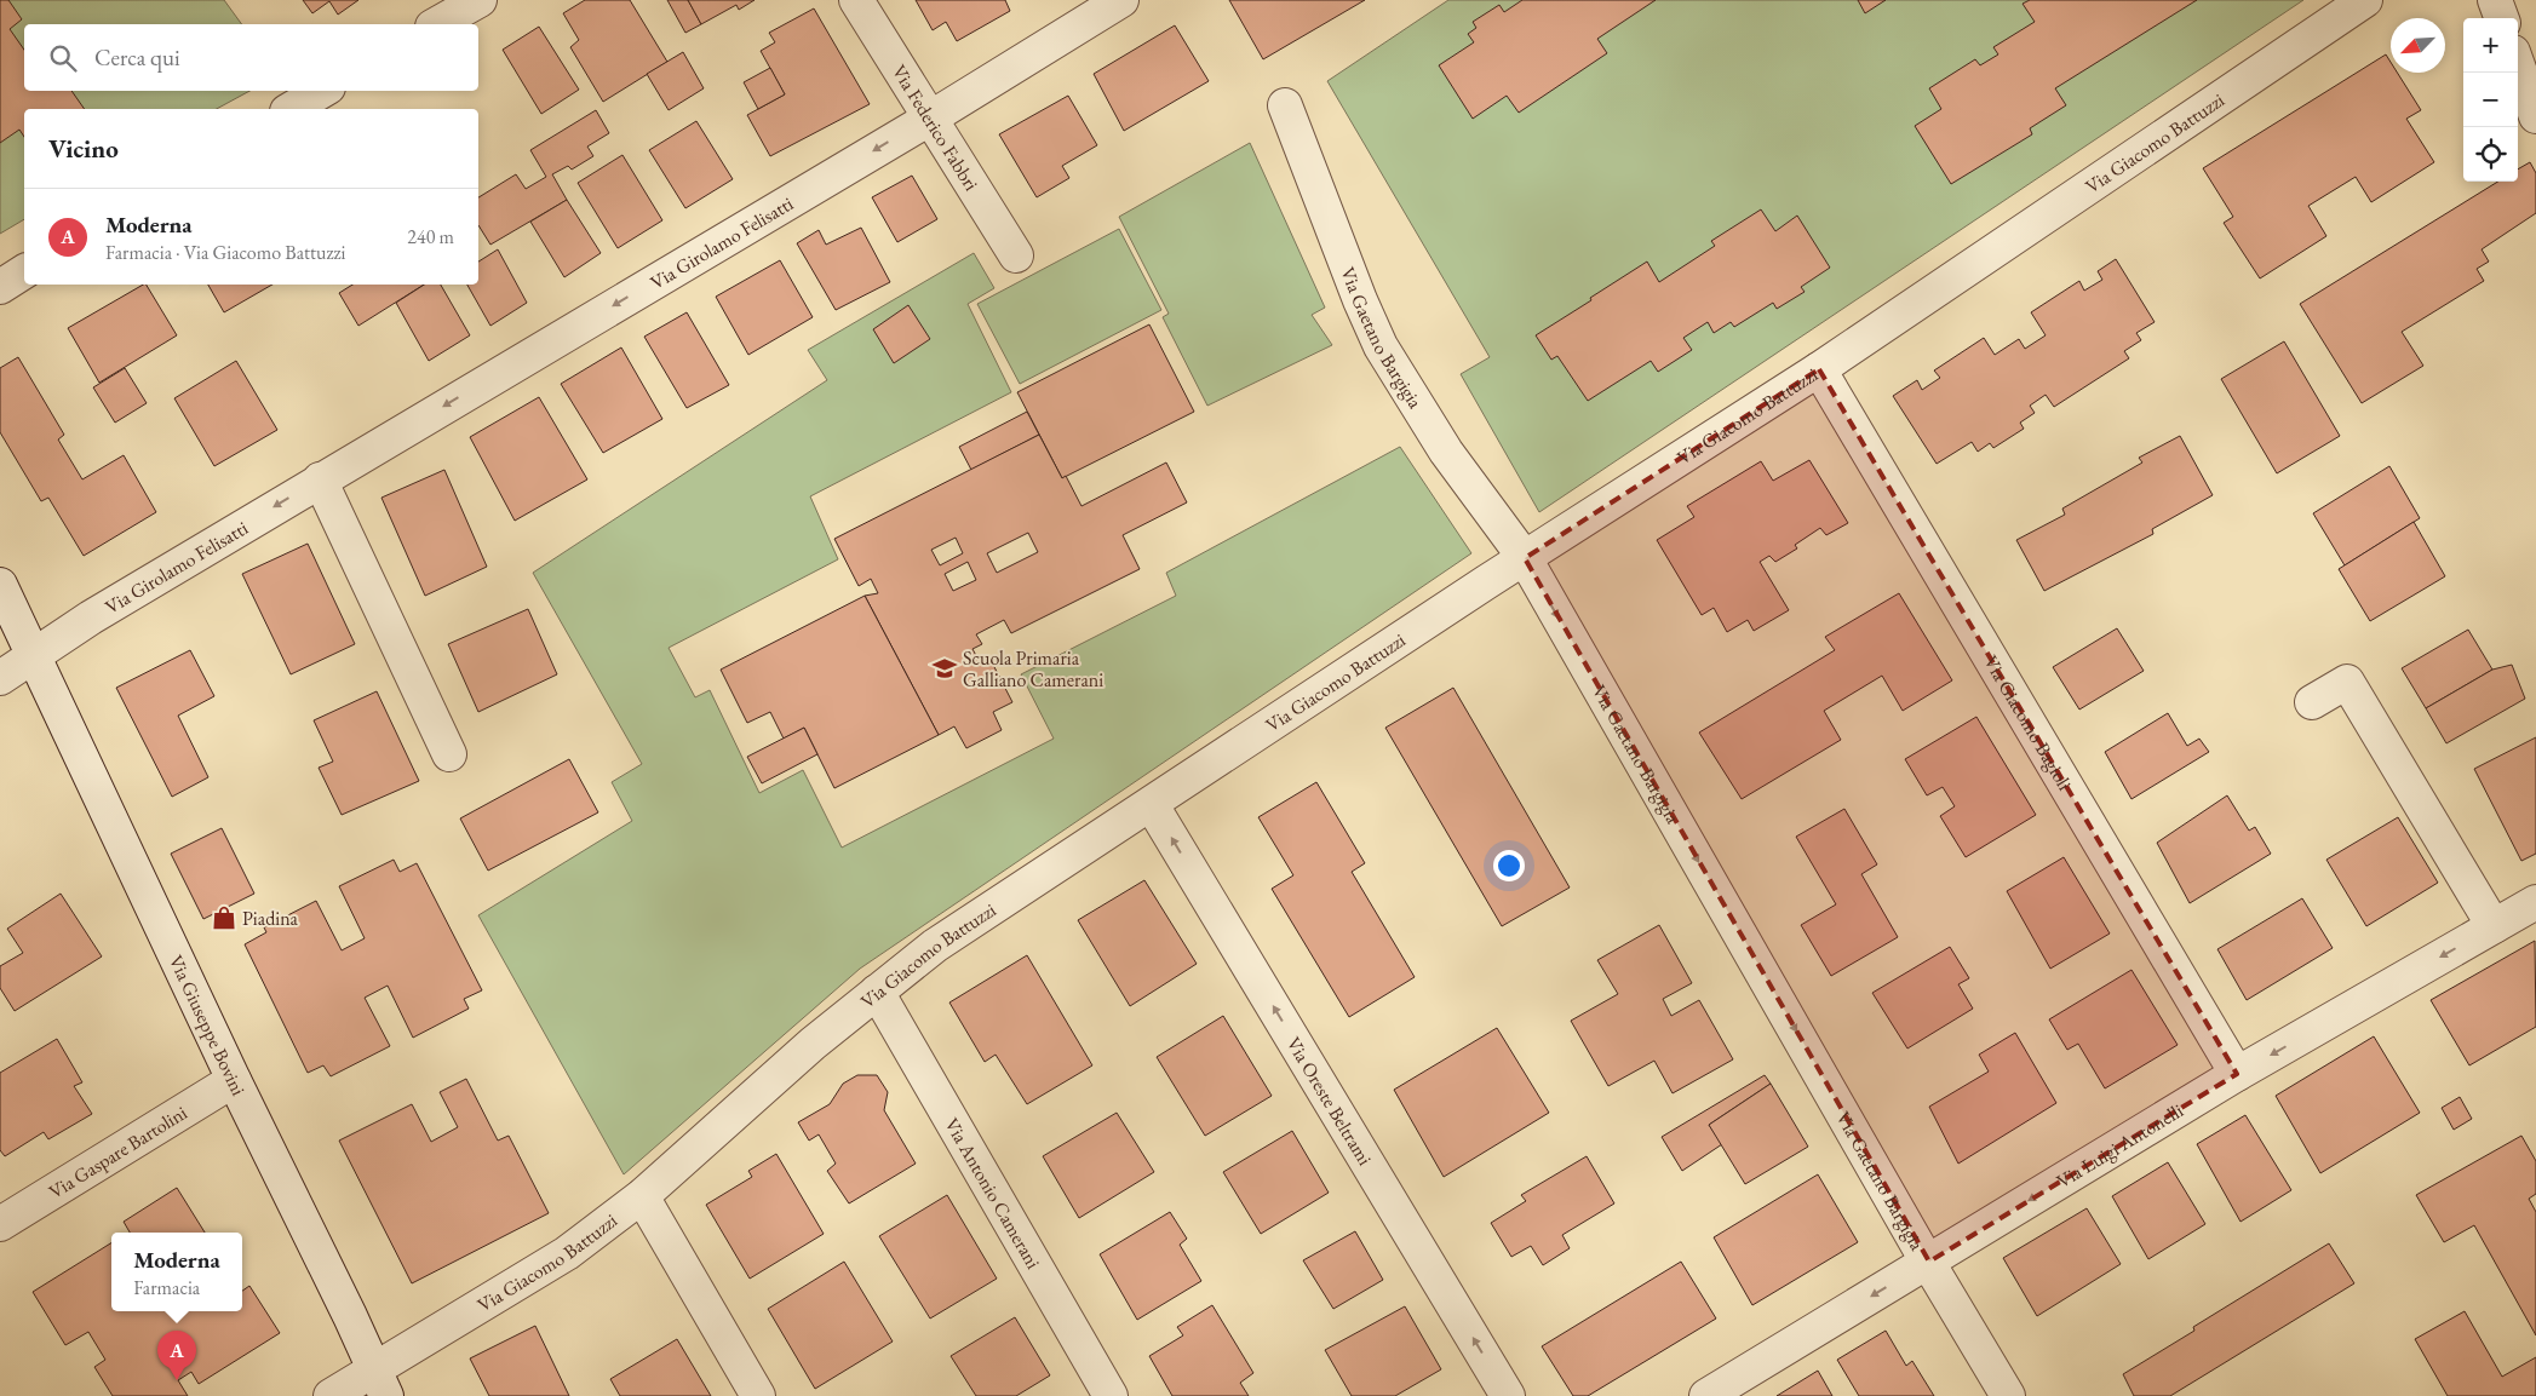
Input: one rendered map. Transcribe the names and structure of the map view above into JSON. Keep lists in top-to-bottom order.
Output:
{
  "streets": {
    "street": [
      "Via Federico Fabbri",
      "Via Giacomo Battuzzi",
      "Via Girolamo Felisatti",
      "Via Gaetano Bargigia",
      "Via Giacomo Bagioli",
      "Via Giuseppe Bovini",
      "Via Oreste Beltrami",
      "Via Luigi Antonelli",
      "Via Gaspare Bartolini",
      "Via Antonio Camerani"
    ]
  },
  "crossings": [
    ["Via Federico Fabbri", "Via Girolamo Felisatti"],
    ["Via Giacomo Battuzzi", "Via Gaetano Bargigia"],
    ["Via Giacomo Battuzzi", "Via Giacomo Bagioli"],
    ["Via Giacomo Battuzzi", "Via Giuseppe Bovini"],
    ["Via Giacomo Battuzzi", "Via Oreste Beltrami"],
    ["Via Giacomo Battuzzi", "Via Antonio Camerani"],
    ["Via Girolamo Felisatti", "Via Giuseppe Bovini"],
    ["Via Gaetano Bargigia", "Via Luigi Antonelli"],
    ["Via Giacomo Bagioli", "Via Luigi Antonelli"],
    ["Via Giuseppe Bovini", "Via Gaspare Bartolini"]
  ],
  "one_way": [
    "Via Girolamo Felisatti",
    "Via Gaetano Bargigia",
    "Via Oreste Beltrami",
    "Via Luigi Antonelli"
  ],
  "places": {
    "school or university": ["Scuola Primaria Galliano Camerani"],
    "shop": ["Piadina"]
  },
  "north": "bottom left",
  "page": {
    "map_buttons": ["+", "−"],
    "search": "Cerca qui",
    "heading": "Vicino",
    "list": [
      {
        "mark": "A",
        "name": "Moderna",
        "note": "Farmacia · Via Giacomo Battuzzi",
        "value": "240 m"
      }
    ],
    "popup": ["Moderna", "Farmacia"],
    "pins": "A"
  }
}
